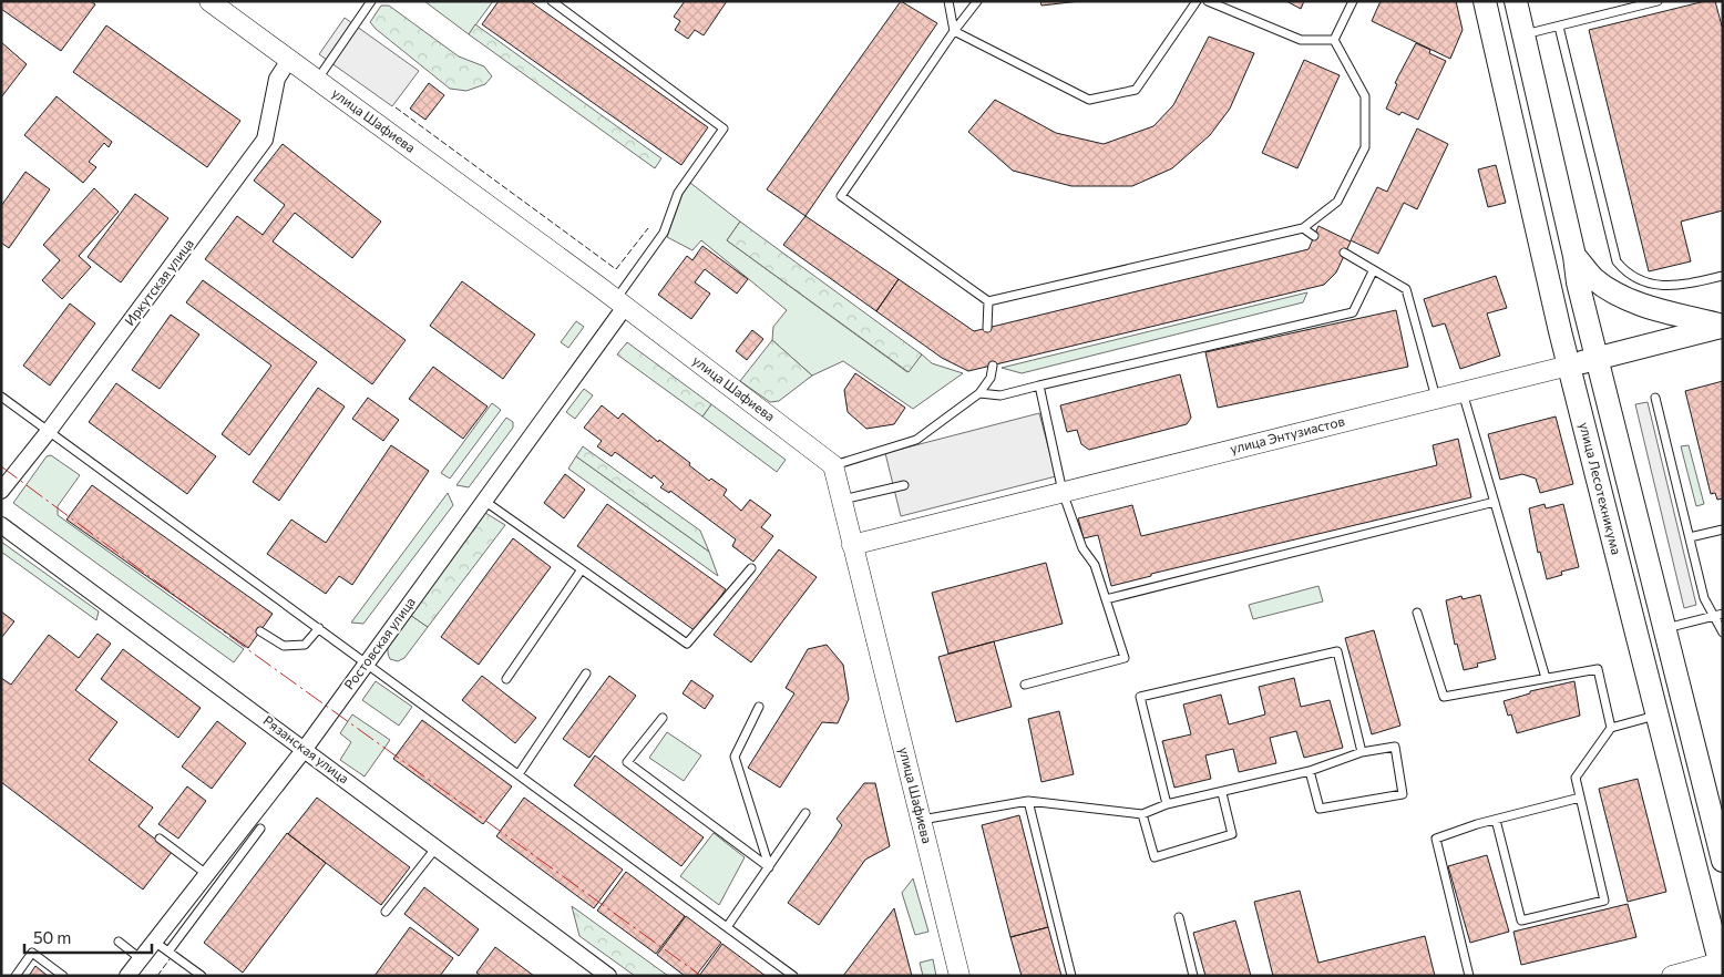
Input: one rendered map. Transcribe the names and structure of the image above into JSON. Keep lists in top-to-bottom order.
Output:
{
  "streets": {
    "main road": ["улица Энтузиастов", "улица Лесотехникума"],
    "street": [
      "улица Шафиева",
      "Иркутская улица",
      "Ростовская улица",
      "Рязанская улица"
    ]
  },
  "crossings": [
    ["улица Шафиева", "Иркутская улица"],
    ["улица Шафиева", "улица Энтузиастов"],
    ["улица Шафиева", "Ростовская улица"],
    ["улица Энтузиастов", "улица Лесотехникума"],
    ["Ростовская улица", "Рязанская улица"]
  ],
  "scale_bar": "50 m"
}
